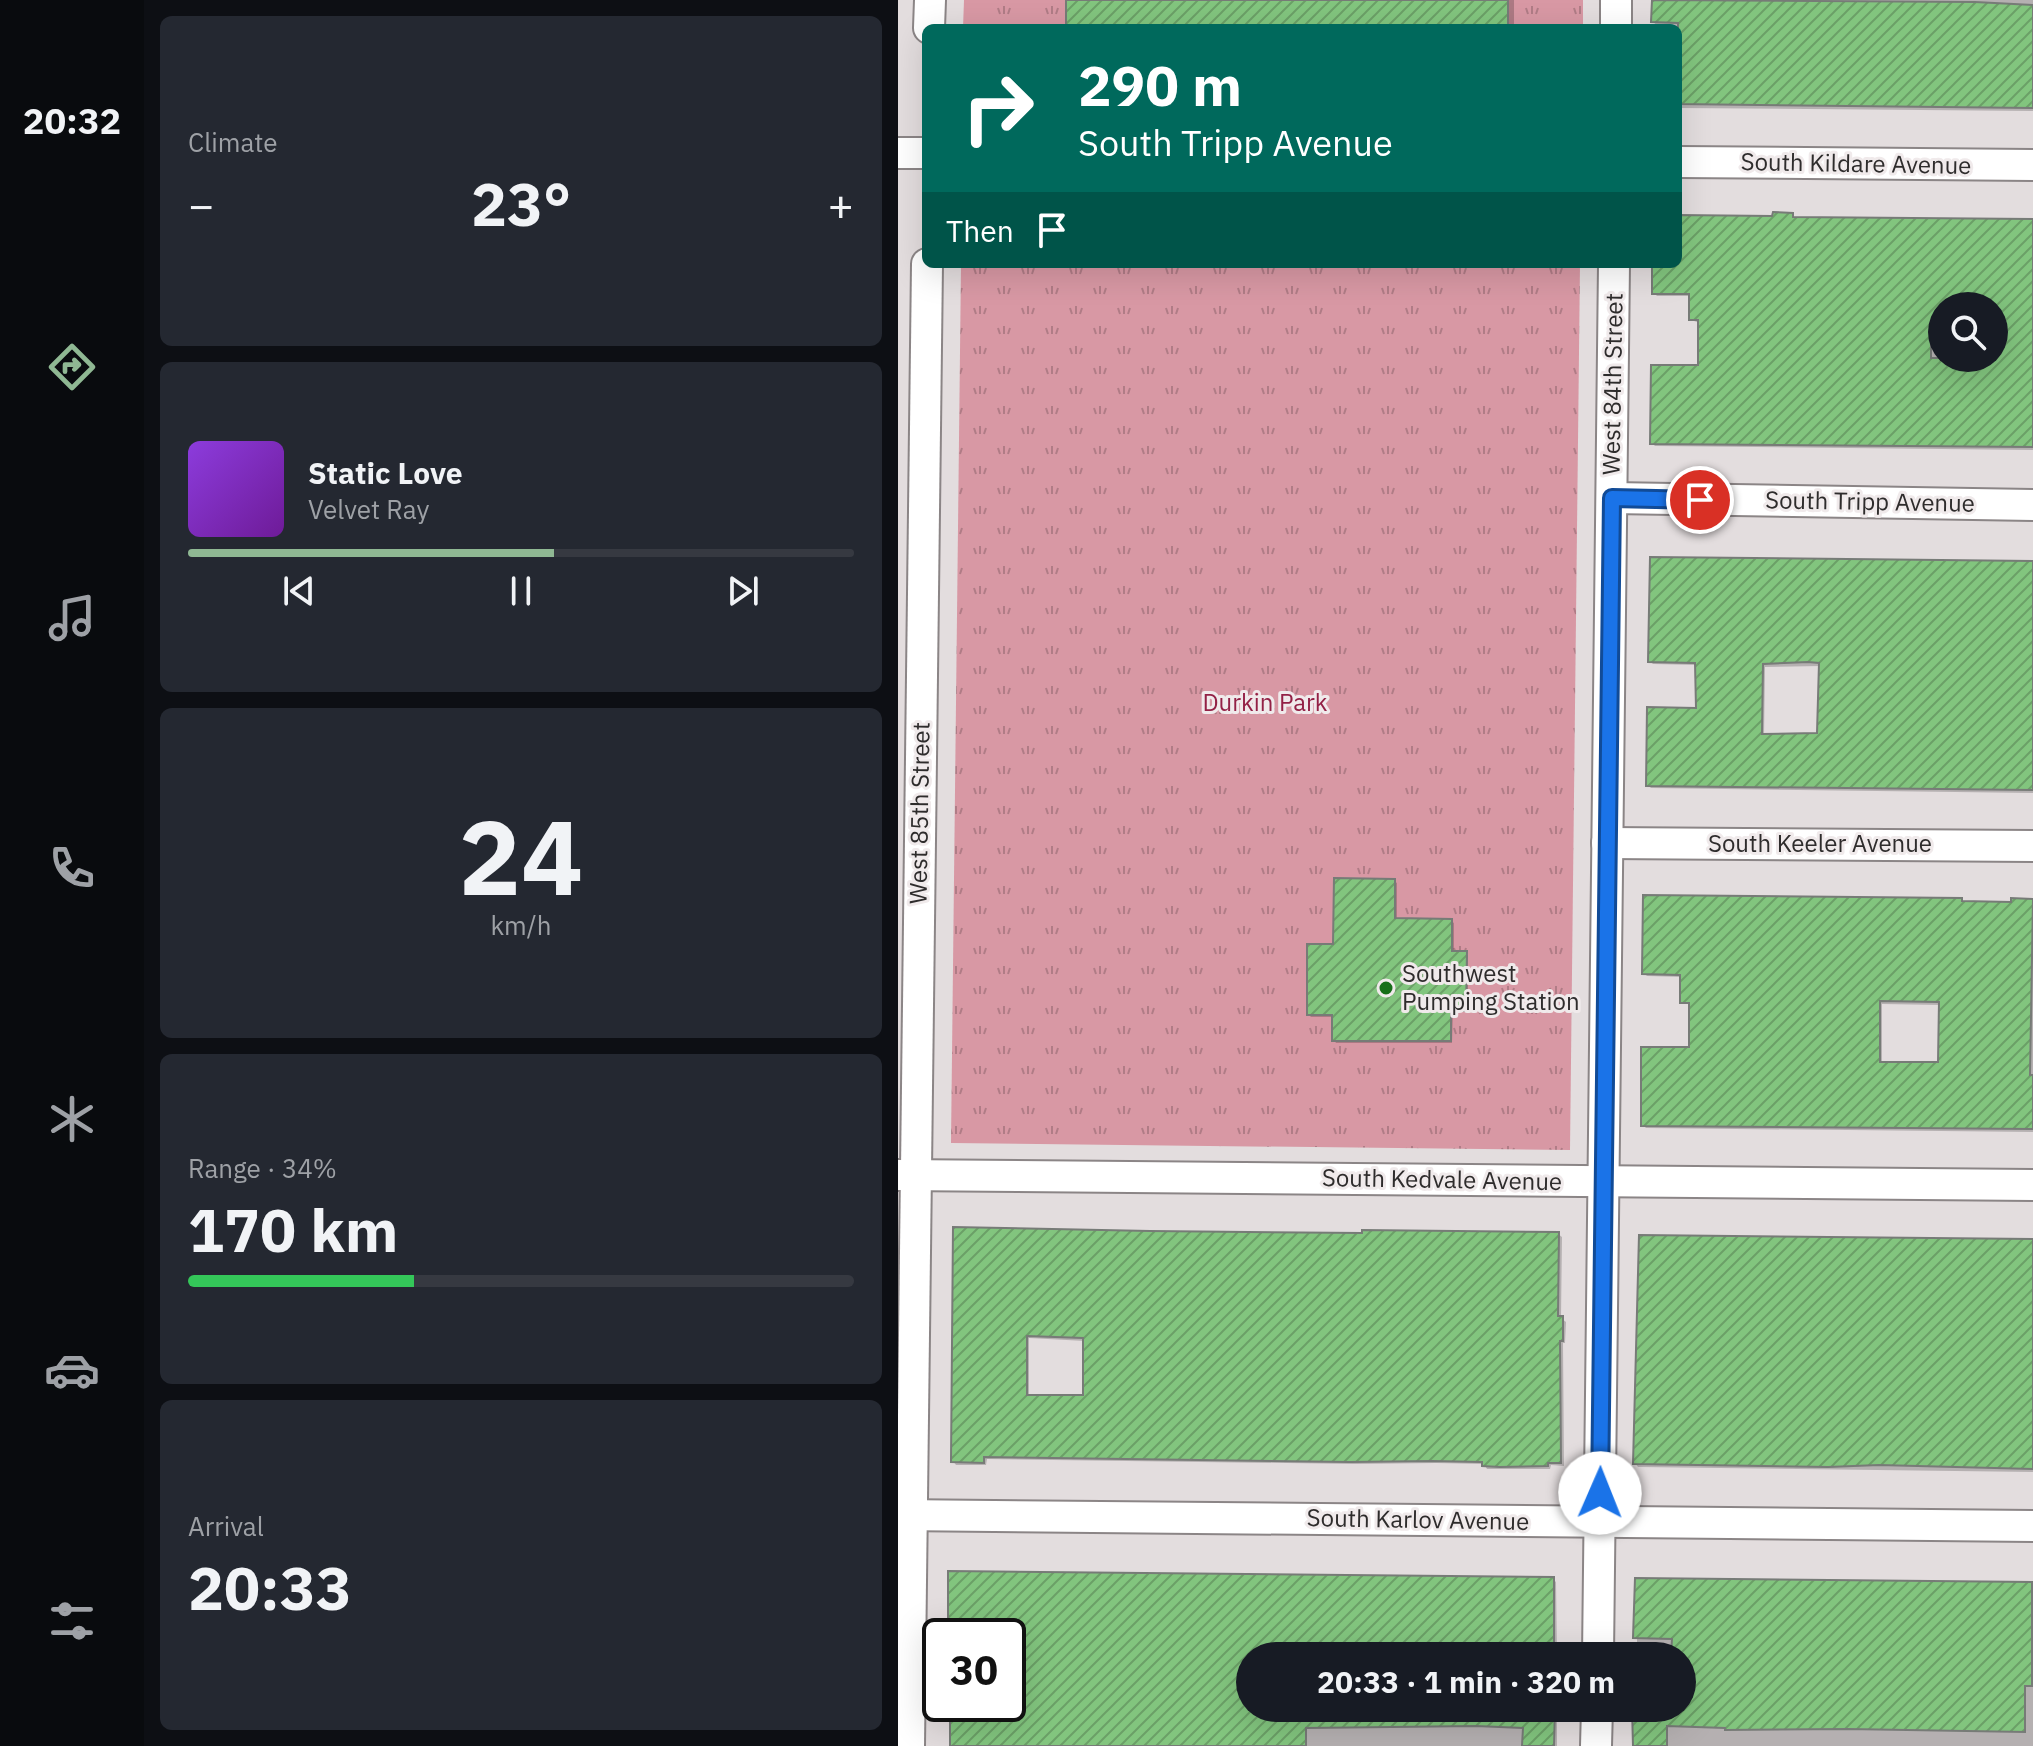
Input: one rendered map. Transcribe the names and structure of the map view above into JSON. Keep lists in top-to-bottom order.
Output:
{
  "streets": {
    "street": [
      "South Kildare Avenue",
      "West 84th Street",
      "South Tripp Avenue",
      "West 85th Street",
      "South Keeler Avenue",
      "South Kedvale Avenue",
      "South Karlov Avenue"
    ]
  },
  "crossings": [
    ["West 84th Street", "South Tripp Avenue"],
    ["West 84th Street", "South Keeler Avenue"],
    ["West 84th Street", "South Kedvale Avenue"],
    ["West 84th Street", "South Karlov Avenue"],
    ["West 85th Street", "South Kedvale Avenue"],
    ["West 85th Street", "South Karlov Avenue"]
  ],
  "parks": ["Durkin Park"],
  "places": ["Southwest Pumping Station"],
  "page": {
    "tabs": "20:32",
    "tile": [
      "Climate",
      ["24", "km/h"],
      ["Range · 34%", "170 km"],
      ["Arrival", "20:33"]
    ],
    "turn": ["290 m", "South Tripp Avenue"],
    "heat": ["−", "23°", "+"],
    "then": "Then",
    "song": ["Static Love", "Velvet Ray"],
    "limit": "30",
    "trip": "20:33 · 1 min · 320 m"
  }
}
